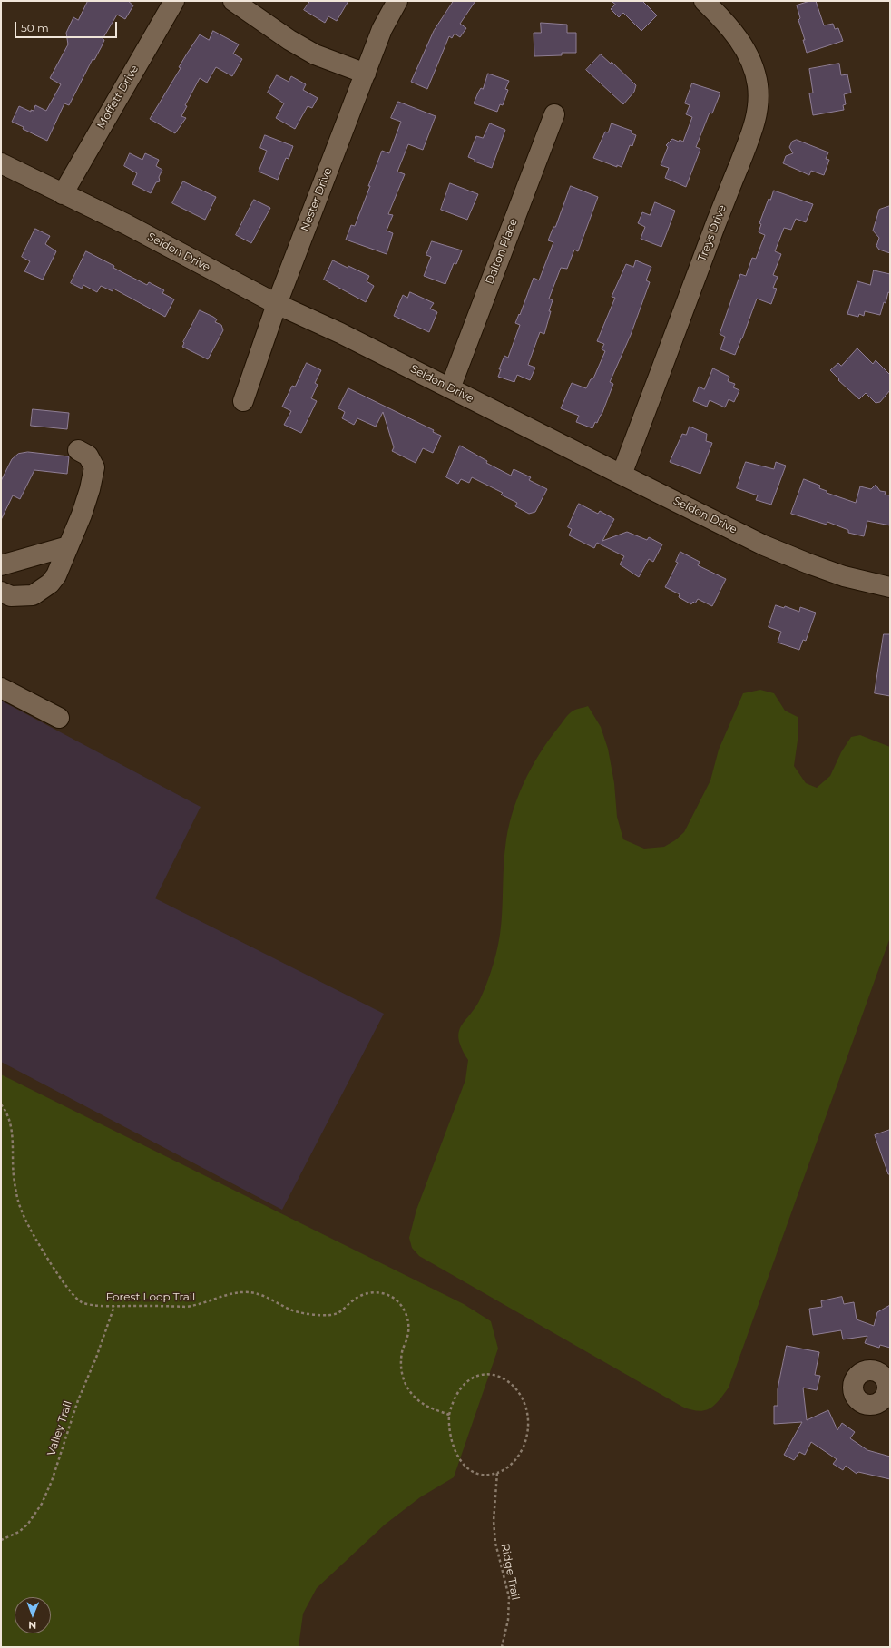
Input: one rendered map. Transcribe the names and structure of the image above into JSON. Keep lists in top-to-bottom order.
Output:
{
  "streets": {
    "street": [
      "Moffett Drive",
      "Nester Drive",
      "Treys Drive",
      "Dalton Place",
      "Seldon Drive"
    ],
    "path": ["Forest Loop Trail", "Valley Trail", "Ridge Trail"]
  },
  "crossings": [
    ["Moffett Drive", "Seldon Drive"],
    ["Nester Drive", "Seldon Drive"],
    ["Treys Drive", "Seldon Drive"],
    ["Dalton Place", "Seldon Drive"],
    ["Forest Loop Trail", "Valley Trail"],
    ["Forest Loop Trail", "Ridge Trail"]
  ],
  "scale_bar": "50 m",
  "north": "bottom"
}
